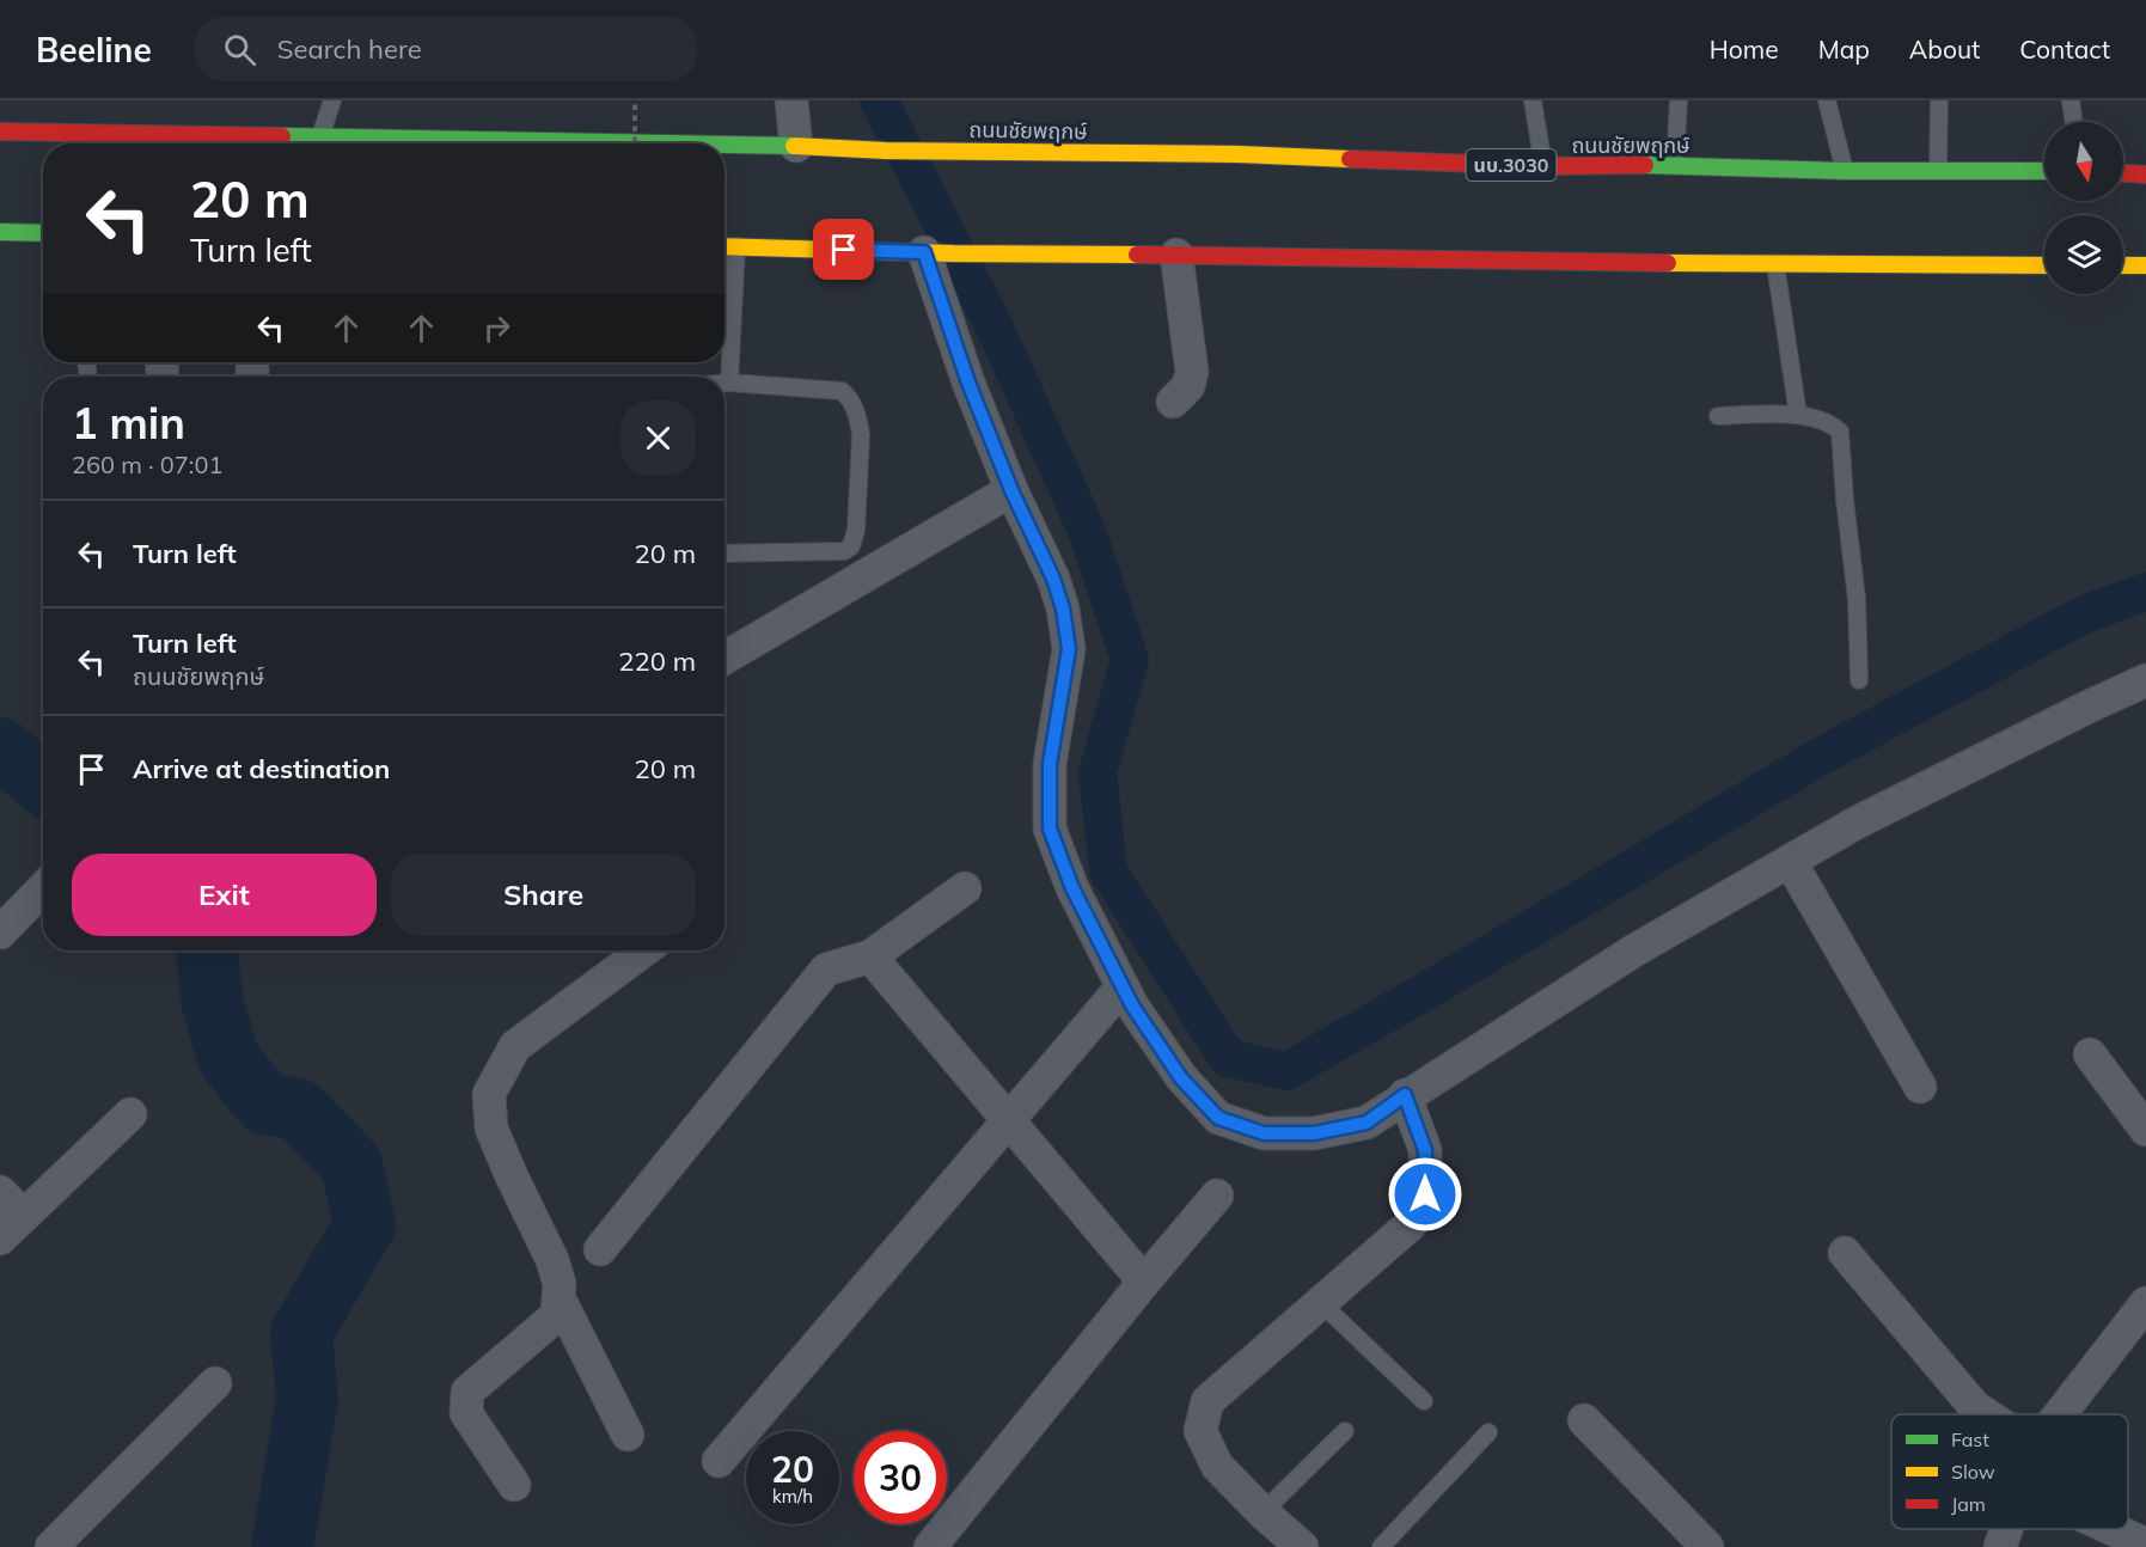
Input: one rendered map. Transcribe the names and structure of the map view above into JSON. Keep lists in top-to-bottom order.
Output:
{
  "streets": {
    "main road": ["ถนนชัยพฤกษ์", "นบ.3030"]
  },
  "legend": ["Fast", "Slow", "Jam"],
  "north": "bottom",
  "page": {
    "header": "Beeline",
    "search": "Search here",
    "nav": [
      "Home",
      "Map",
      "About",
      "Contact"
    ],
    "turn": ["20 m", "Turn left"],
    "heading": ["1 min", "260 m · 07:01"],
    "list": [
      {
        "name": "Turn left",
        "value": "20 m"
      },
      {
        "name": "Turn left",
        "note": "ถนนชัยพฤกษ์",
        "value": "220 m"
      },
      {
        "name": "Arrive at destination",
        "value": "20 m"
      }
    ],
    "buttons": ["Exit", "Share"],
    "speed": "20 km/h",
    "limit": "30"
  }
}
